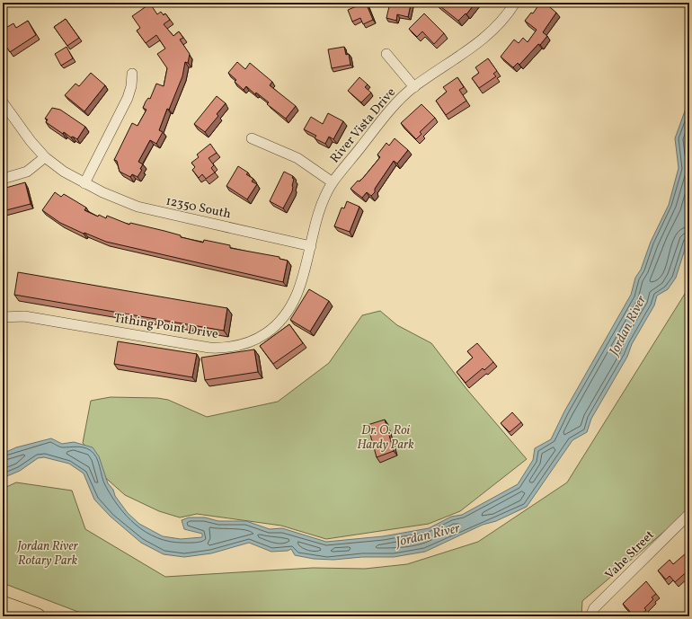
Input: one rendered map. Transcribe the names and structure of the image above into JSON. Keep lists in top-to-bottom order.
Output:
{
  "streets": {
    "street": [
      "River Vista Drive",
      "12350 South",
      "Tithing Point Drive",
      "Vahe Street"
    ]
  },
  "crossings": [
    ["River Vista Drive", "12350 South"],
    ["River Vista Drive", "Tithing Point Drive"],
    ["12350 South", "Tithing Point Drive"]
  ],
  "water": ["Jordan River"],
  "parks": ["Dr. O. Roi Hardy Park", "Jordan River Rotary Park"]
}
